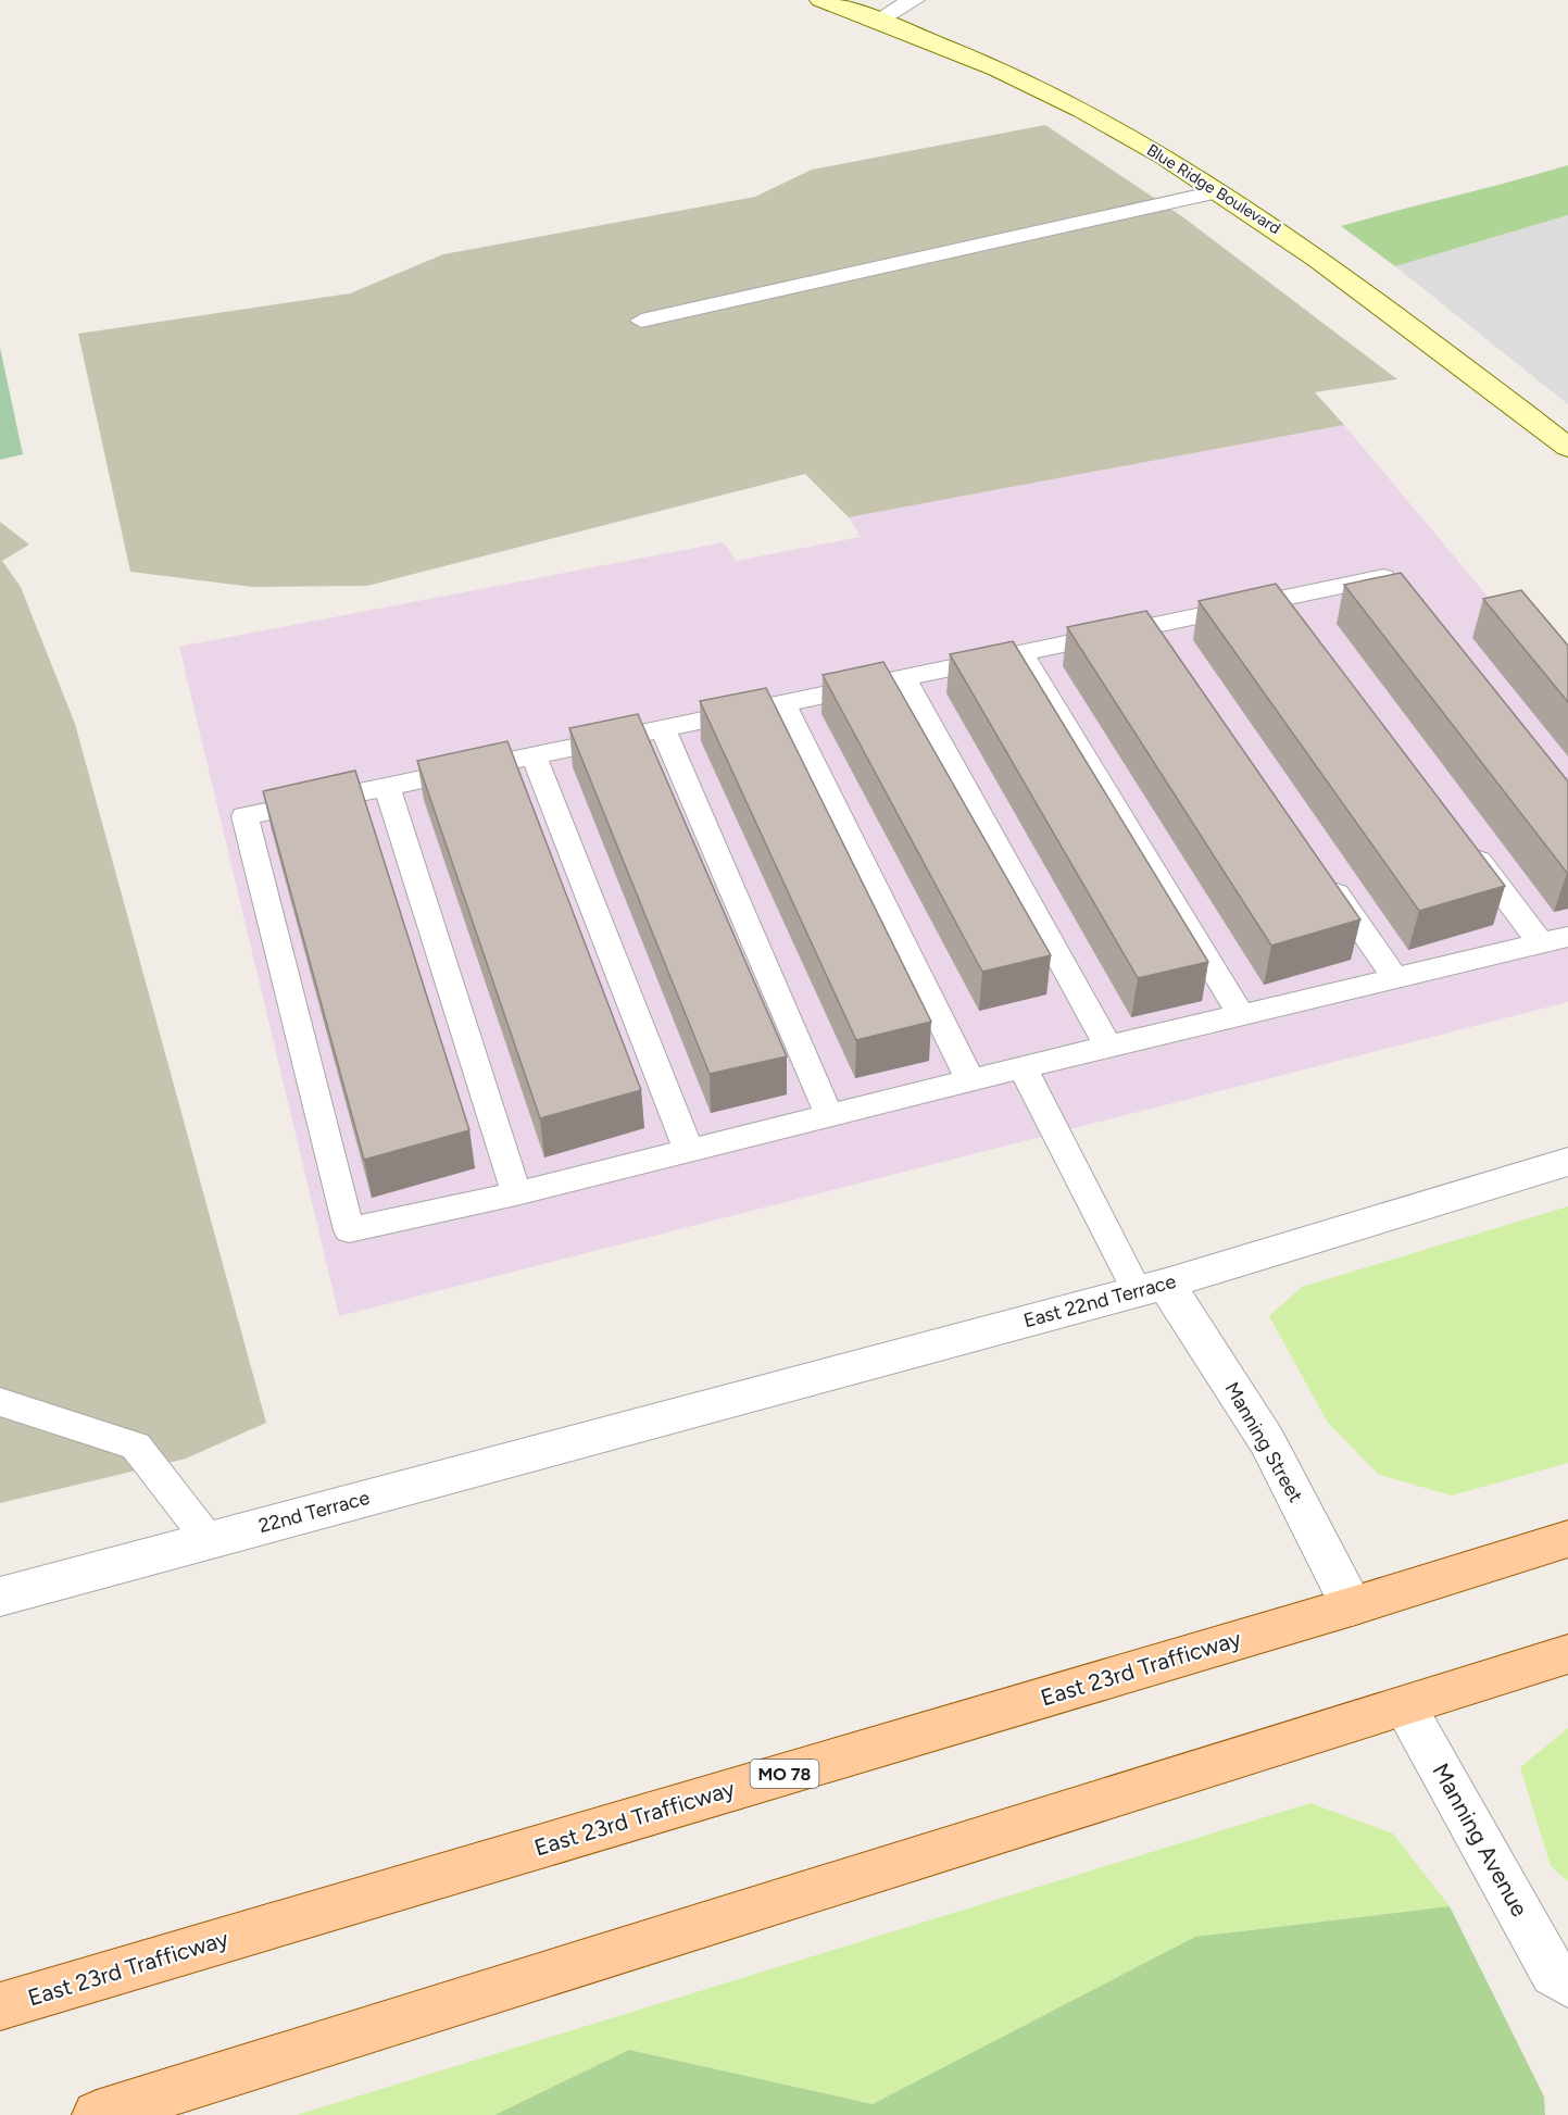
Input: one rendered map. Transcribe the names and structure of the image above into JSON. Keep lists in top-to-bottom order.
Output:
{
  "streets": {
    "main road": ["Blue Ridge Boulevard", "East 23rd Trafficway", "MO 78"],
    "street": [
      "East 22nd Terrace",
      "Manning Street",
      "22nd Terrace",
      "Manning Avenue"
    ]
  },
  "crossings": [
    ["East 22nd Terrace", "Manning Street"],
    ["East 22nd Terrace", "22nd Terrace"],
    ["Manning Street", "East 23rd Trafficway"]
  ]
}
